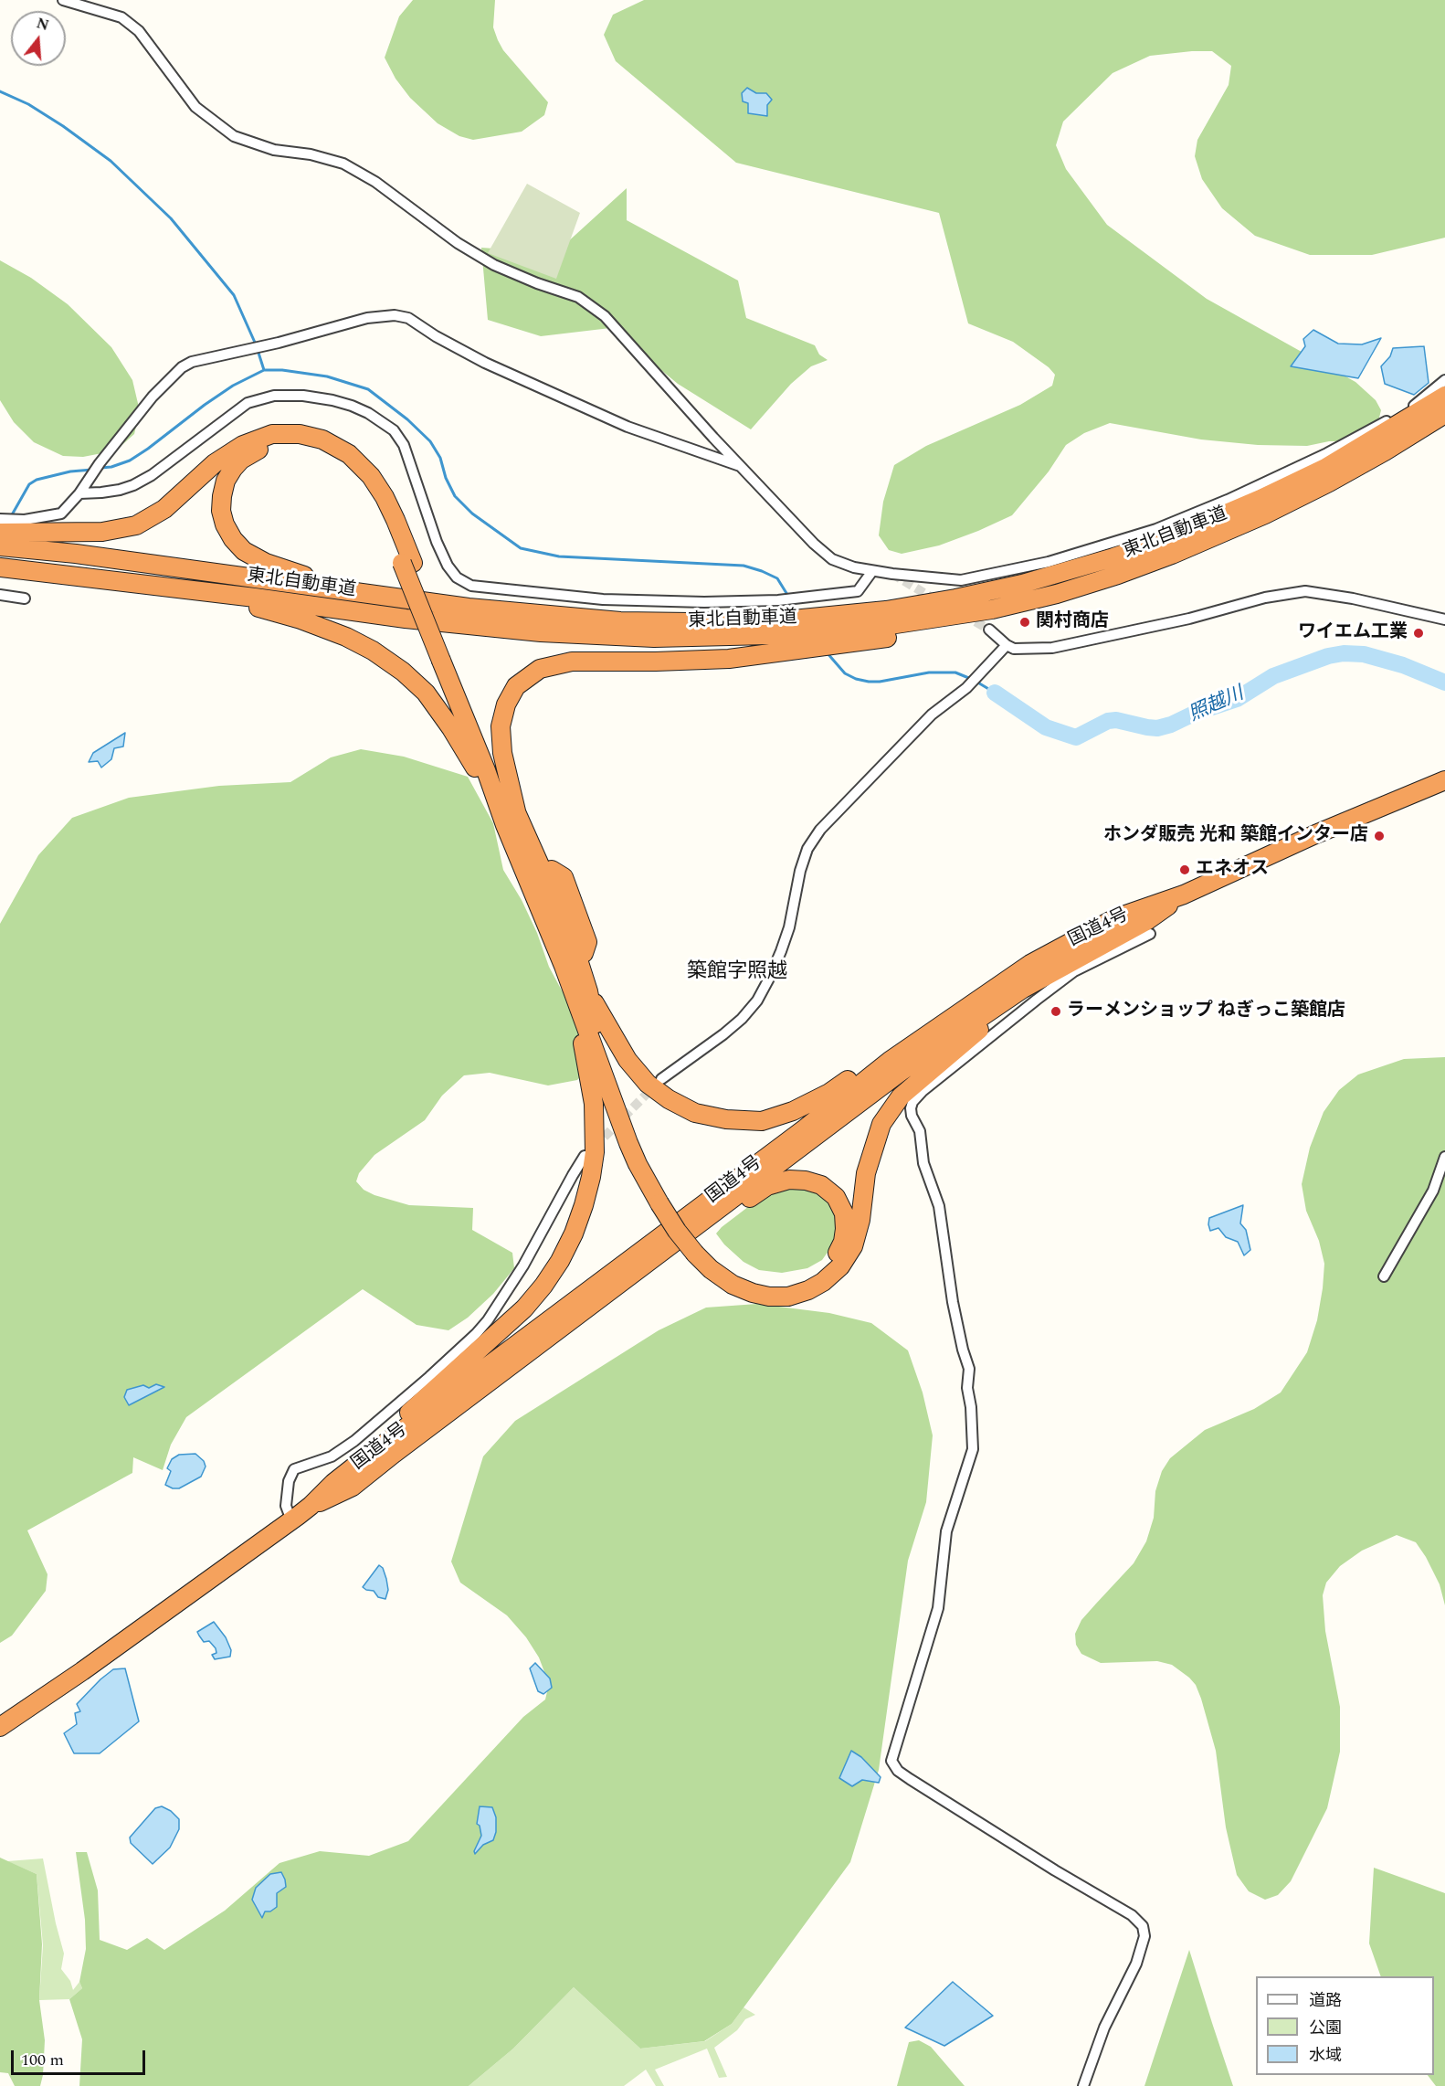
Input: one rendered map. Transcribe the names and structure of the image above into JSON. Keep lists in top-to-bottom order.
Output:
{
  "streets": {
    "highway": ["東北自動車道", "国道4号"]
  },
  "districts": ["築館字照越"],
  "water": ["照越川"],
  "places": [
    "関村商店",
    "ワイエム工業",
    "ホンダ販売 光和 築館インター店",
    "エネオス",
    "ラーメンショップ ねぎっこ築館店"
  ],
  "legend": ["道路", "公園", "水域"],
  "scale_bar": "100 m",
  "north": "top"
}
